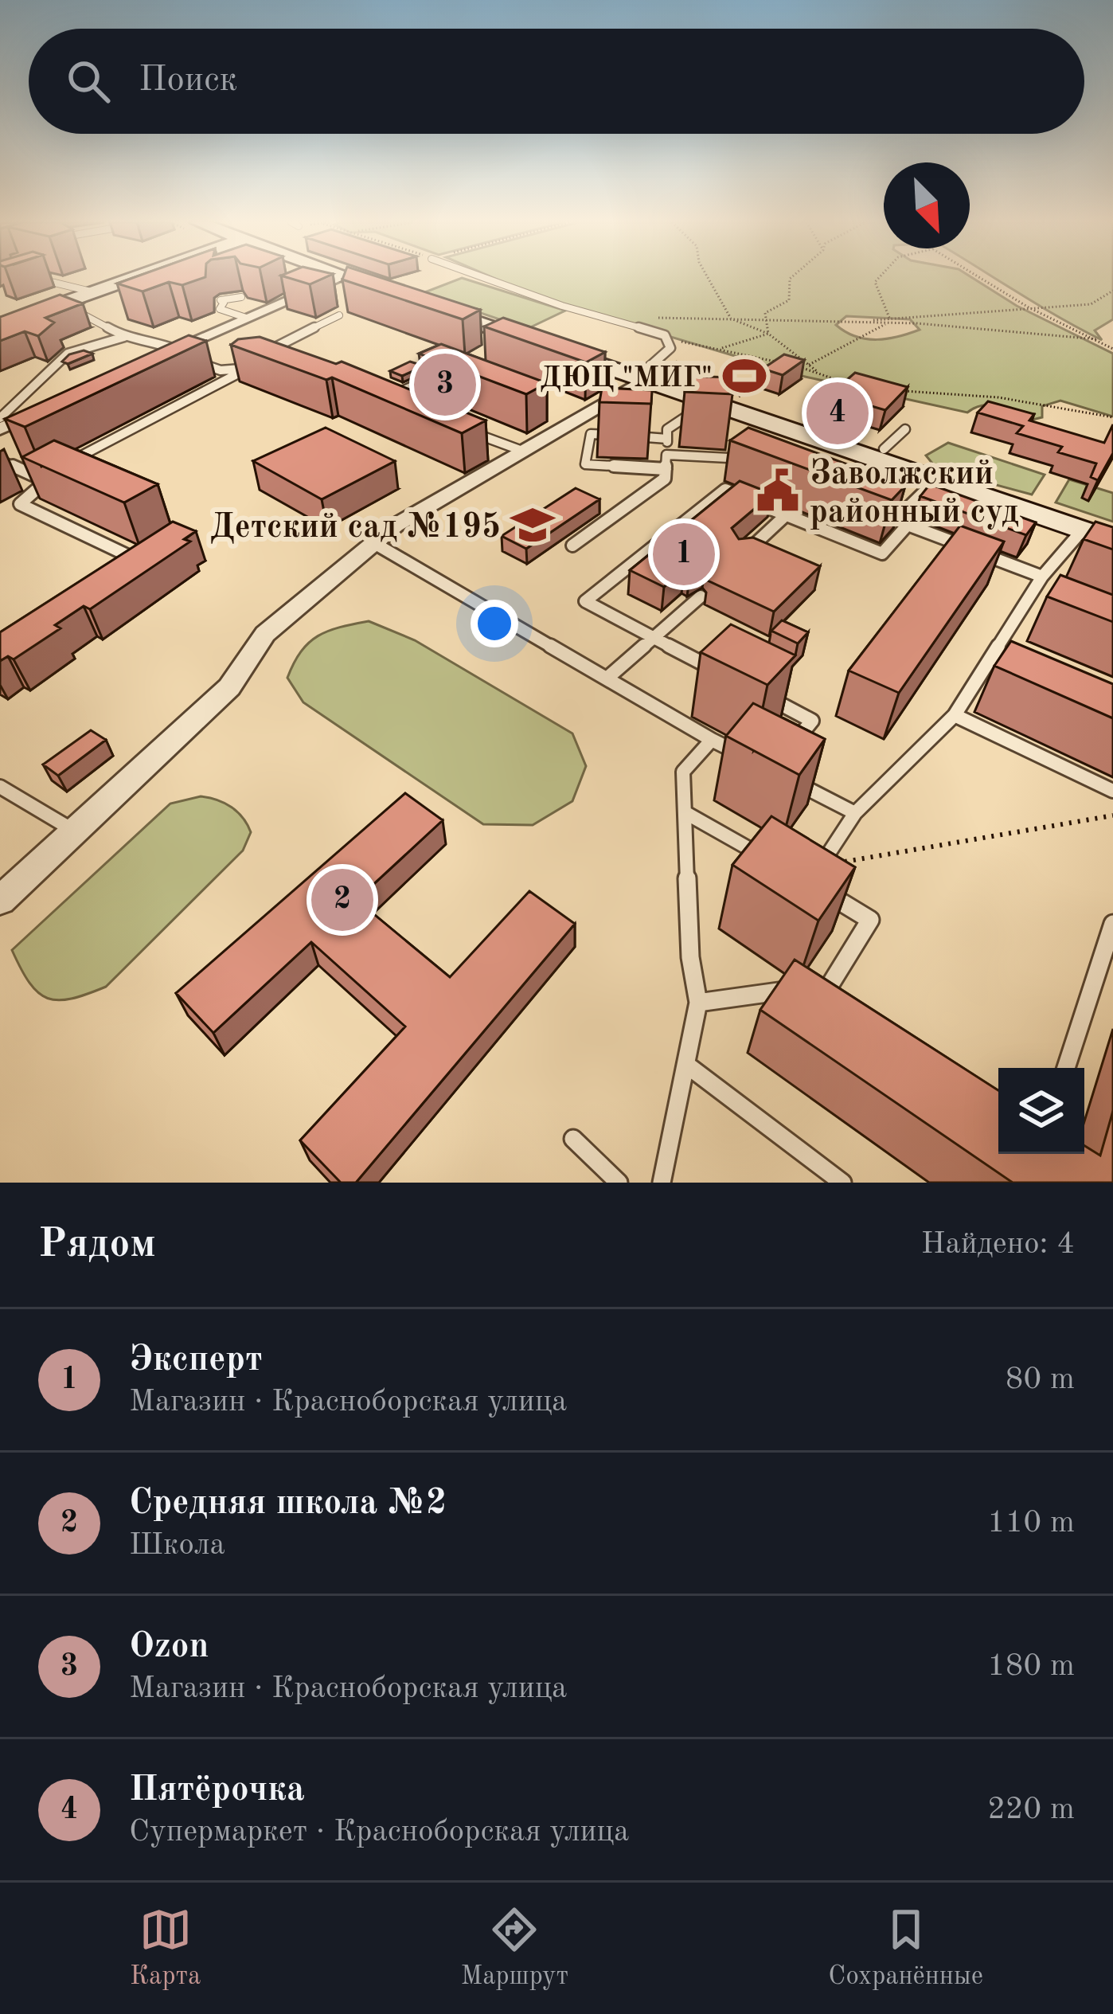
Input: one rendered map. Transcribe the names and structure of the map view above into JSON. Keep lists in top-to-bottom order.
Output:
{
  "places": {
    "sports": ["ДЮЦ \"МИГ\""],
    "public building": ["Заволжский районный суд"],
    "school or university": ["Детский сад №195"]
  },
  "north": "bottom right",
  "page": {
    "search": "Поиск",
    "pins": [
      "3",
      "4",
      "1",
      "2"
    ],
    "heading": ["Рядом", "Найдено: 4"],
    "list": [
      {
        "mark": "1",
        "name": "Эксперт",
        "note": "Магазин · Красноборская улица",
        "value": "80 m"
      },
      {
        "mark": "2",
        "name": "Средняя школа №2",
        "note": "Школа",
        "value": "110 m"
      },
      {
        "mark": "3",
        "name": "Ozon",
        "note": "Магазин · Красноборская улица",
        "value": "180 m"
      },
      {
        "mark": "4",
        "name": "Пятёрочка",
        "note": "Супермаркет · Красноборская улица",
        "value": "220 m"
      }
    ],
    "nav": ["Карта", "Маршрут", "Сохранённые"]
  }
}
